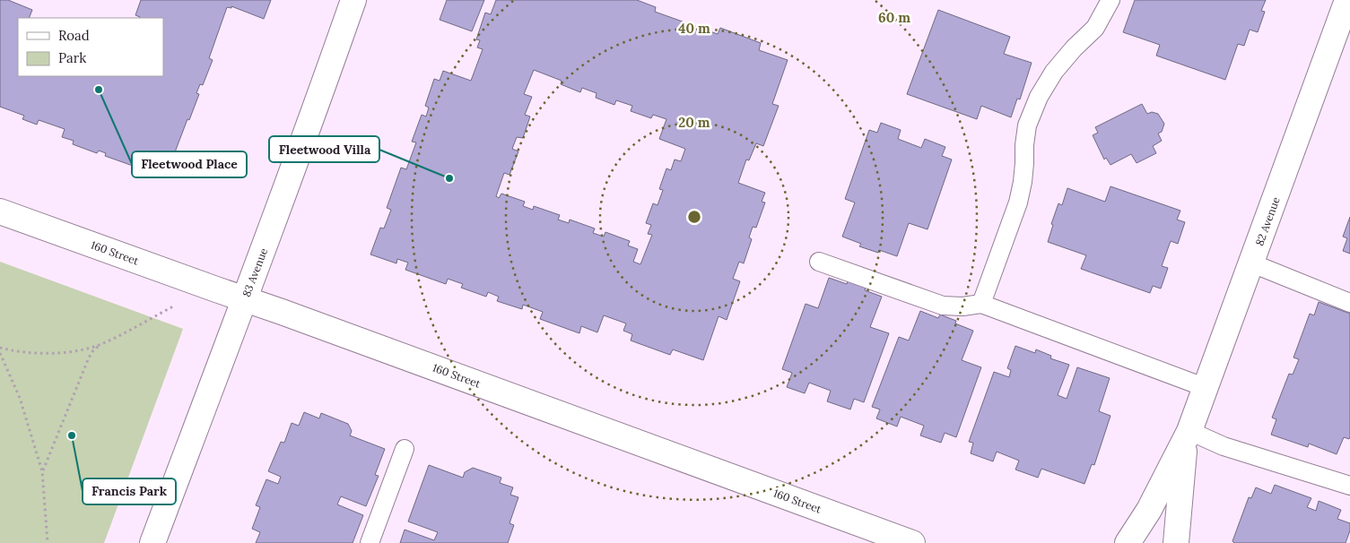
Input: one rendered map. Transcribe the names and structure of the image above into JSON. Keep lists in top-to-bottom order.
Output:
{
  "streets": {
    "street": ["82 Avenue", "160 Street", "83 Avenue"]
  },
  "crossings": [
    ["160 Street", "83 Avenue"]
  ],
  "places": ["Fleetwood Place", "Fleetwood Villa", "Francis Park"],
  "legend": ["Road", "Park"],
  "rings": ["60 m", "40 m", "20 m"]
}
